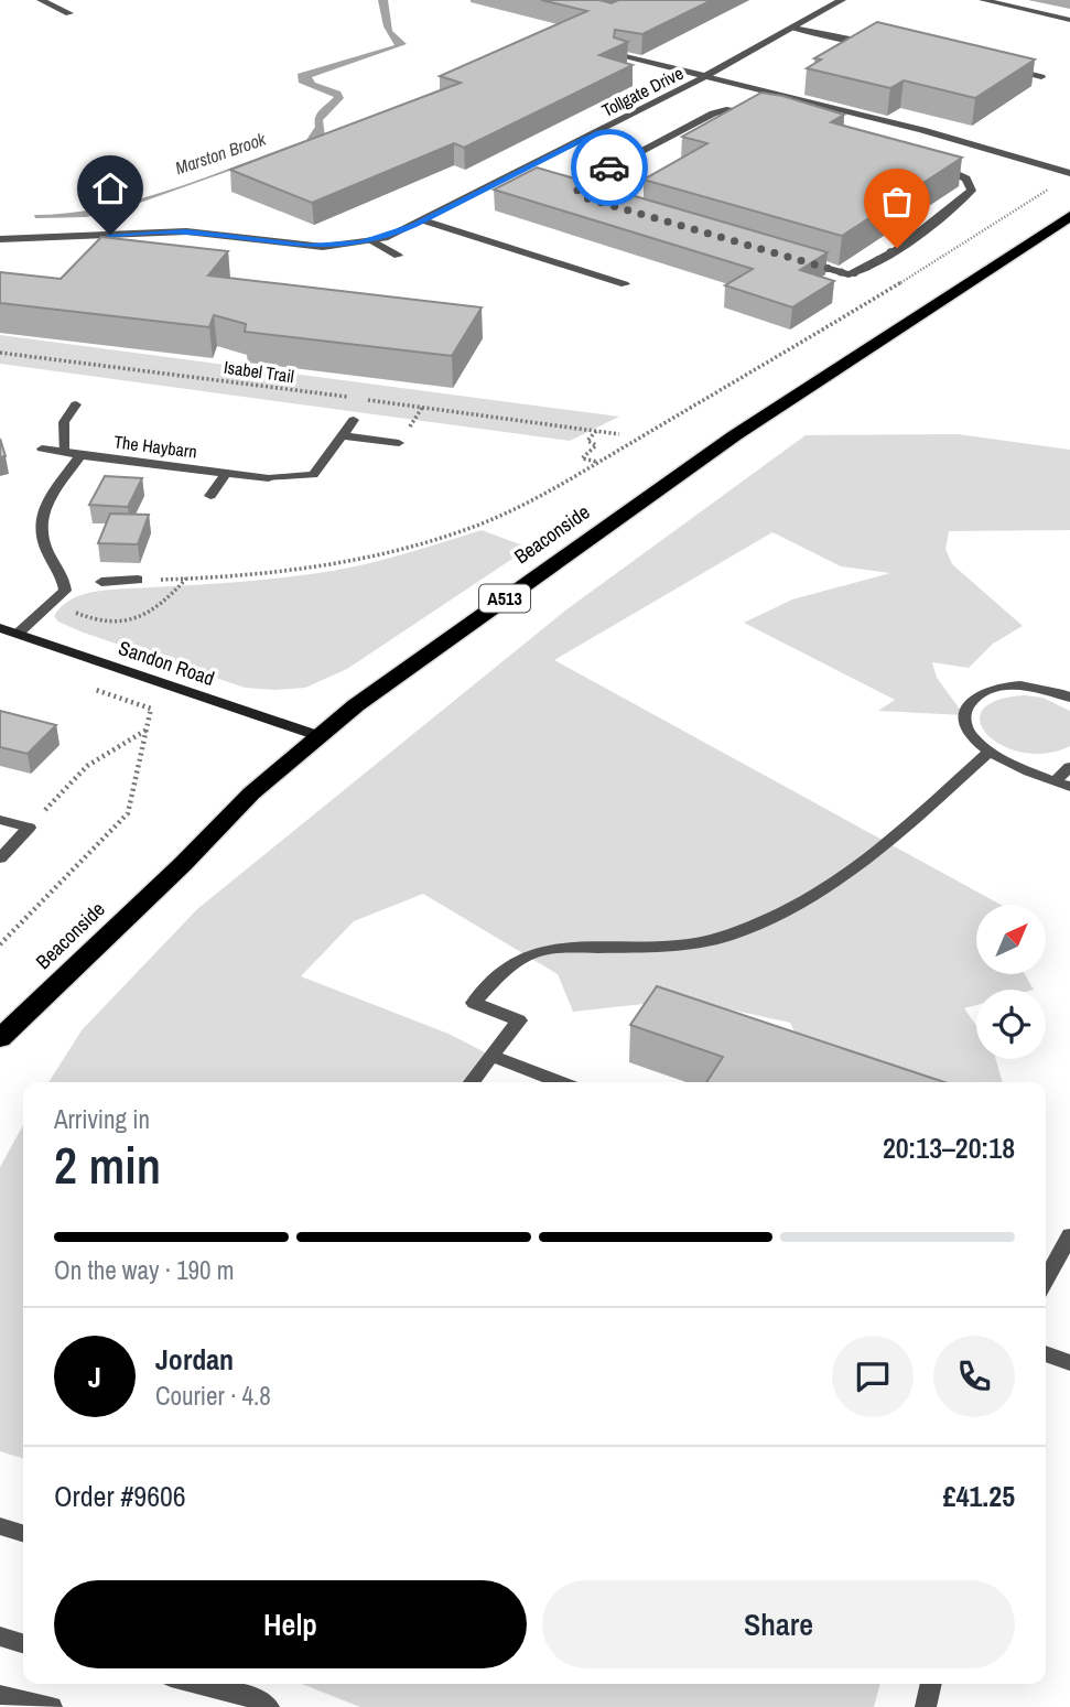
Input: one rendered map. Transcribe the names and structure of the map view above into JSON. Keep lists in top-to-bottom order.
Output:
{
  "streets": {
    "highway": ["Beaconside", "A513"],
    "main road": ["Sandon Road"],
    "street": ["Tollgate Drive", "The Haybarn"],
    "path": ["Isabel Trail"]
  },
  "crossings": [
    ["Beaconside", "Sandon Road"]
  ],
  "water": ["Marston Brook"],
  "north": "top right",
  "page": {
    "heading": ["2 min", "Arriving in", "20:13–20:18"],
    "panel": [
      "Jordan",
      "Courier · 4.8",
      "Order #9606",
      "£41.25"
    ],
    "bar": "On the way · 190 m",
    "round": "J",
    "buttons": ["Help", "Share"]
  }
}
